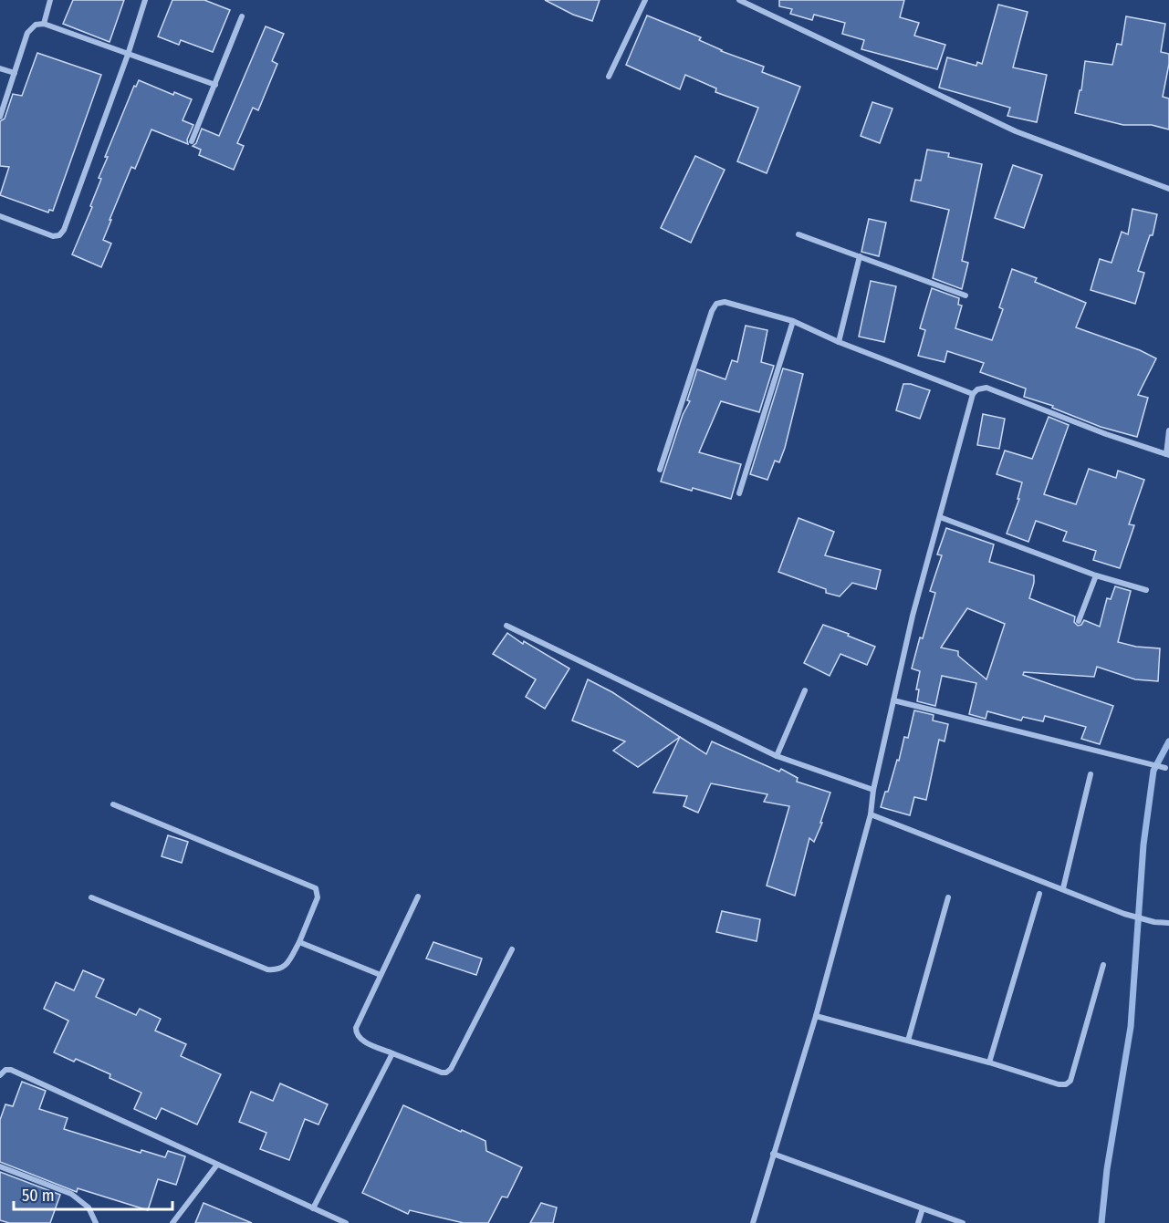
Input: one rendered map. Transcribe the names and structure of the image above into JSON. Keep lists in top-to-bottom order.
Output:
{
  "scale_bar": "50 m"
}
